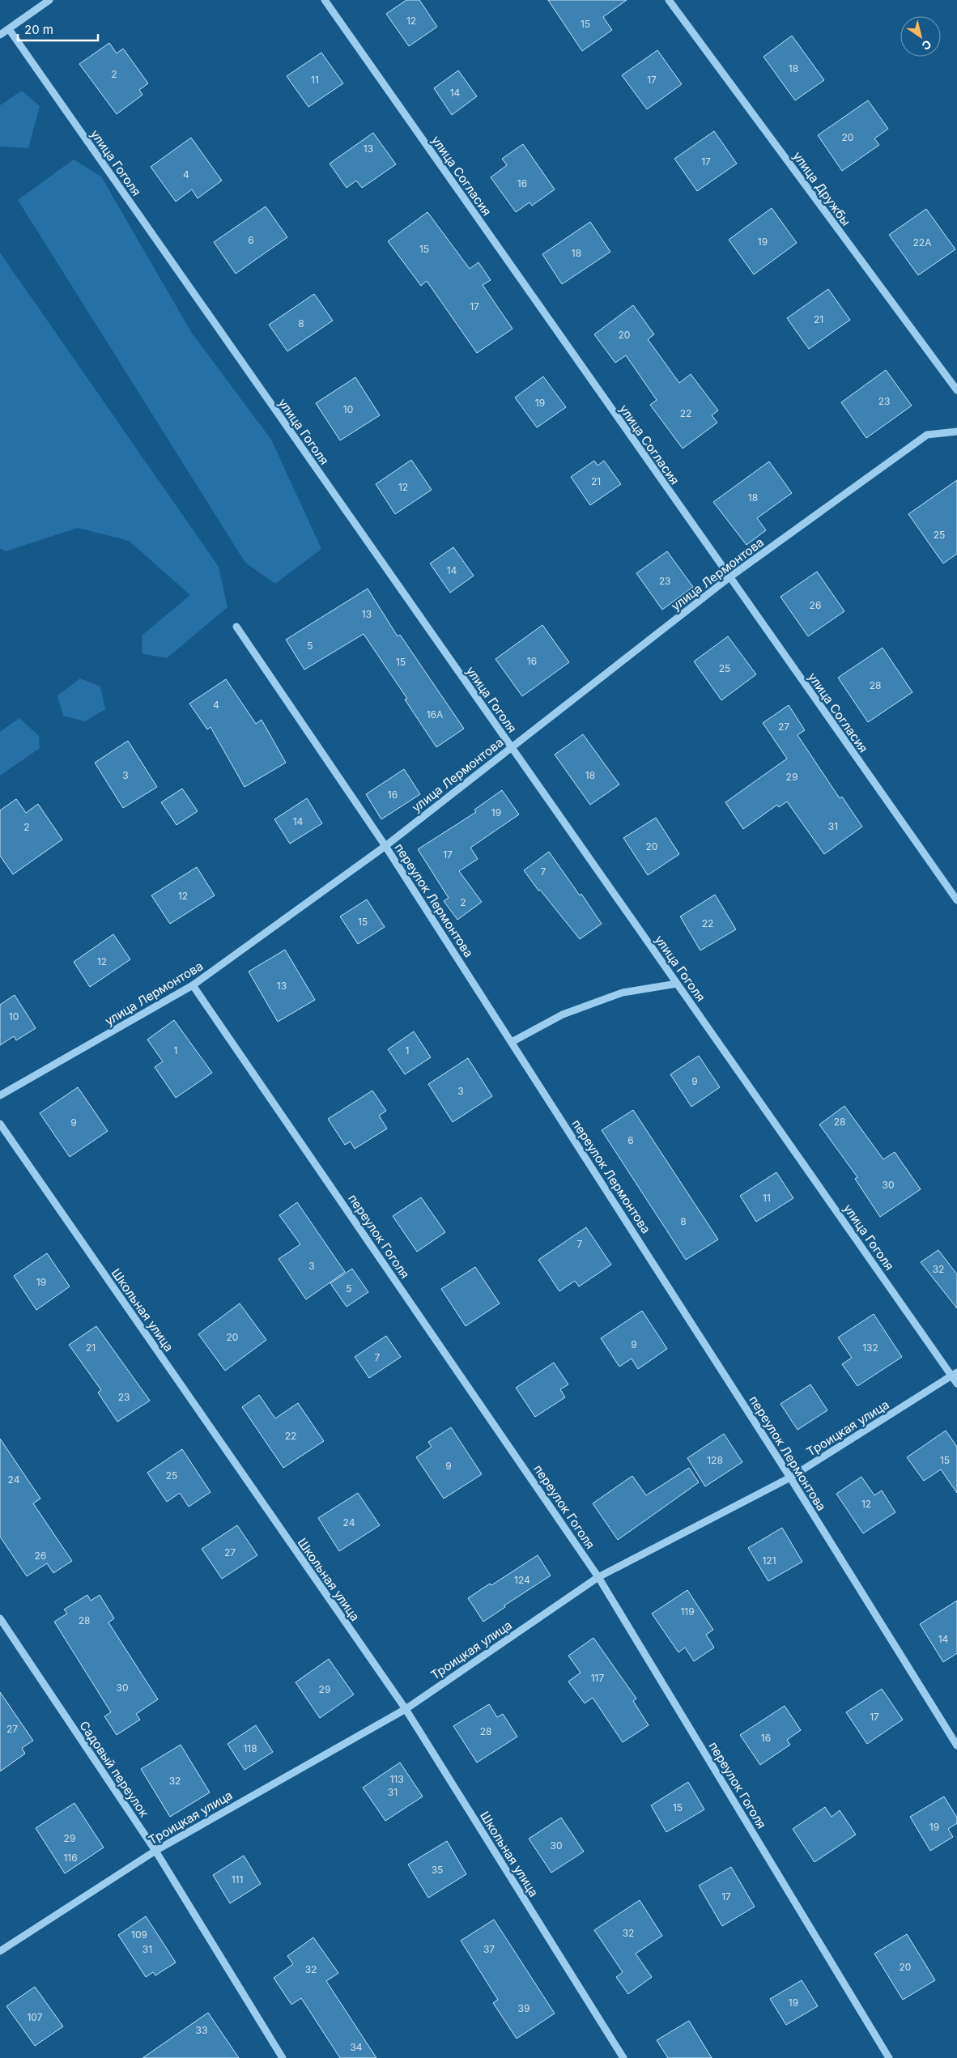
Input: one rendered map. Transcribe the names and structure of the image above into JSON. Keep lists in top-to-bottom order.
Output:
{
  "streets": {
    "street": [
      "улица Гоголя",
      "улица Согласия",
      "улица Дружбы",
      "улица Лермонтова",
      "переулок Лермонтова",
      "переулок Гоголя",
      "Школьная улица",
      "Троицкая улица",
      "Садовый переулок"
    ]
  },
  "crossings": [
    ["улица Гоголя", "улица Лермонтова"],
    ["улица Гоголя", "Троицкая улица"],
    ["улица Согласия", "улица Лермонтова"],
    ["улица Лермонтова", "переулок Лермонтова"],
    ["улица Лермонтова", "переулок Гоголя"],
    ["переулок Лермонтова", "Троицкая улица"],
    ["переулок Гоголя", "Троицкая улица"],
    ["Школьная улица", "Троицкая улица"],
    ["Троицкая улица", "Садовый переулок"]
  ],
  "house_numbers": [
    "12",
    "15",
    "18",
    "2",
    "11",
    "17",
    "14",
    "20",
    "13",
    "17",
    "4",
    "16",
    "6",
    "19",
    "22А",
    "15",
    "18",
    "17",
    "21",
    "8",
    "20",
    "23",
    "19",
    "10",
    "22",
    "21",
    "12",
    "18",
    "25",
    "14",
    "23",
    "26",
    "13",
    "5",
    "16",
    "15",
    "25",
    "28",
    "4",
    "16А",
    "27",
    "3",
    "18",
    "29",
    "16",
    "19",
    "14",
    "31",
    "2",
    "20",
    "17",
    "7",
    "12",
    "2",
    "15",
    "22",
    "12",
    "13",
    "10",
    "1",
    "1",
    "9",
    "3",
    "28",
    "9",
    "6",
    "30",
    "11",
    "8",
    "7",
    "3",
    "32",
    "19",
    "5",
    "20",
    "9",
    "21",
    "132",
    "7",
    "23",
    "22",
    "128",
    "15",
    "9",
    "25",
    "24",
    "12",
    "24",
    "27",
    "26",
    "121",
    "124",
    "119",
    "28",
    "14",
    "117",
    "30",
    "29",
    "17",
    "27",
    "28",
    "16",
    "118",
    "113",
    "32",
    "31",
    "15",
    "19",
    "29",
    "30",
    "116",
    "35",
    "111",
    "17",
    "32",
    "109",
    "31",
    "37",
    "20",
    "32",
    "19",
    "39",
    "107",
    "33",
    "34"
  ],
  "scale_bar": "20 m",
  "north": "bottom right"
}
